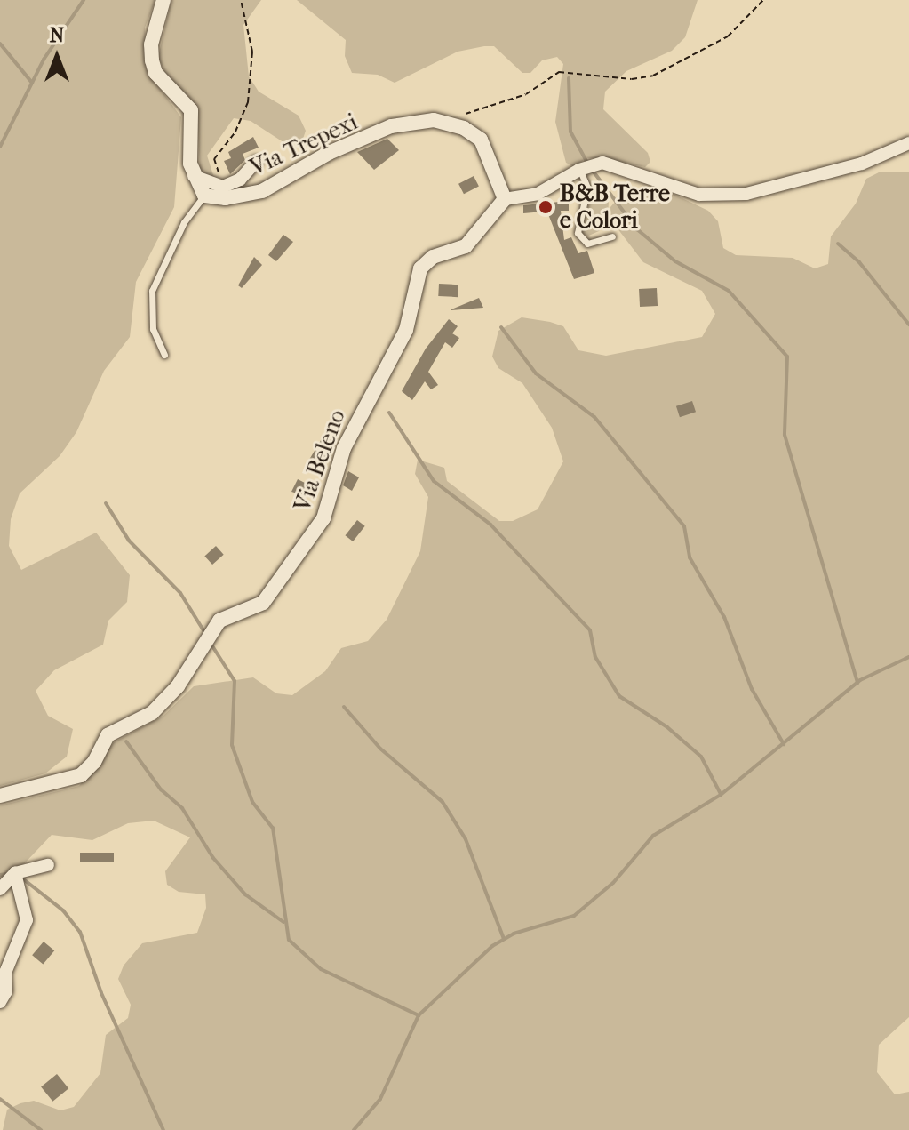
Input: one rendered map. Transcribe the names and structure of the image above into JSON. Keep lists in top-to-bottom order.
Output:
{
  "streets": {
    "street": ["Via Trepexi", "Via Beleno"]
  },
  "crossings": [
    ["Via Trepexi", "Via Beleno"]
  ],
  "places": ["B&B Terre e Colori"],
  "north": "top"
}
